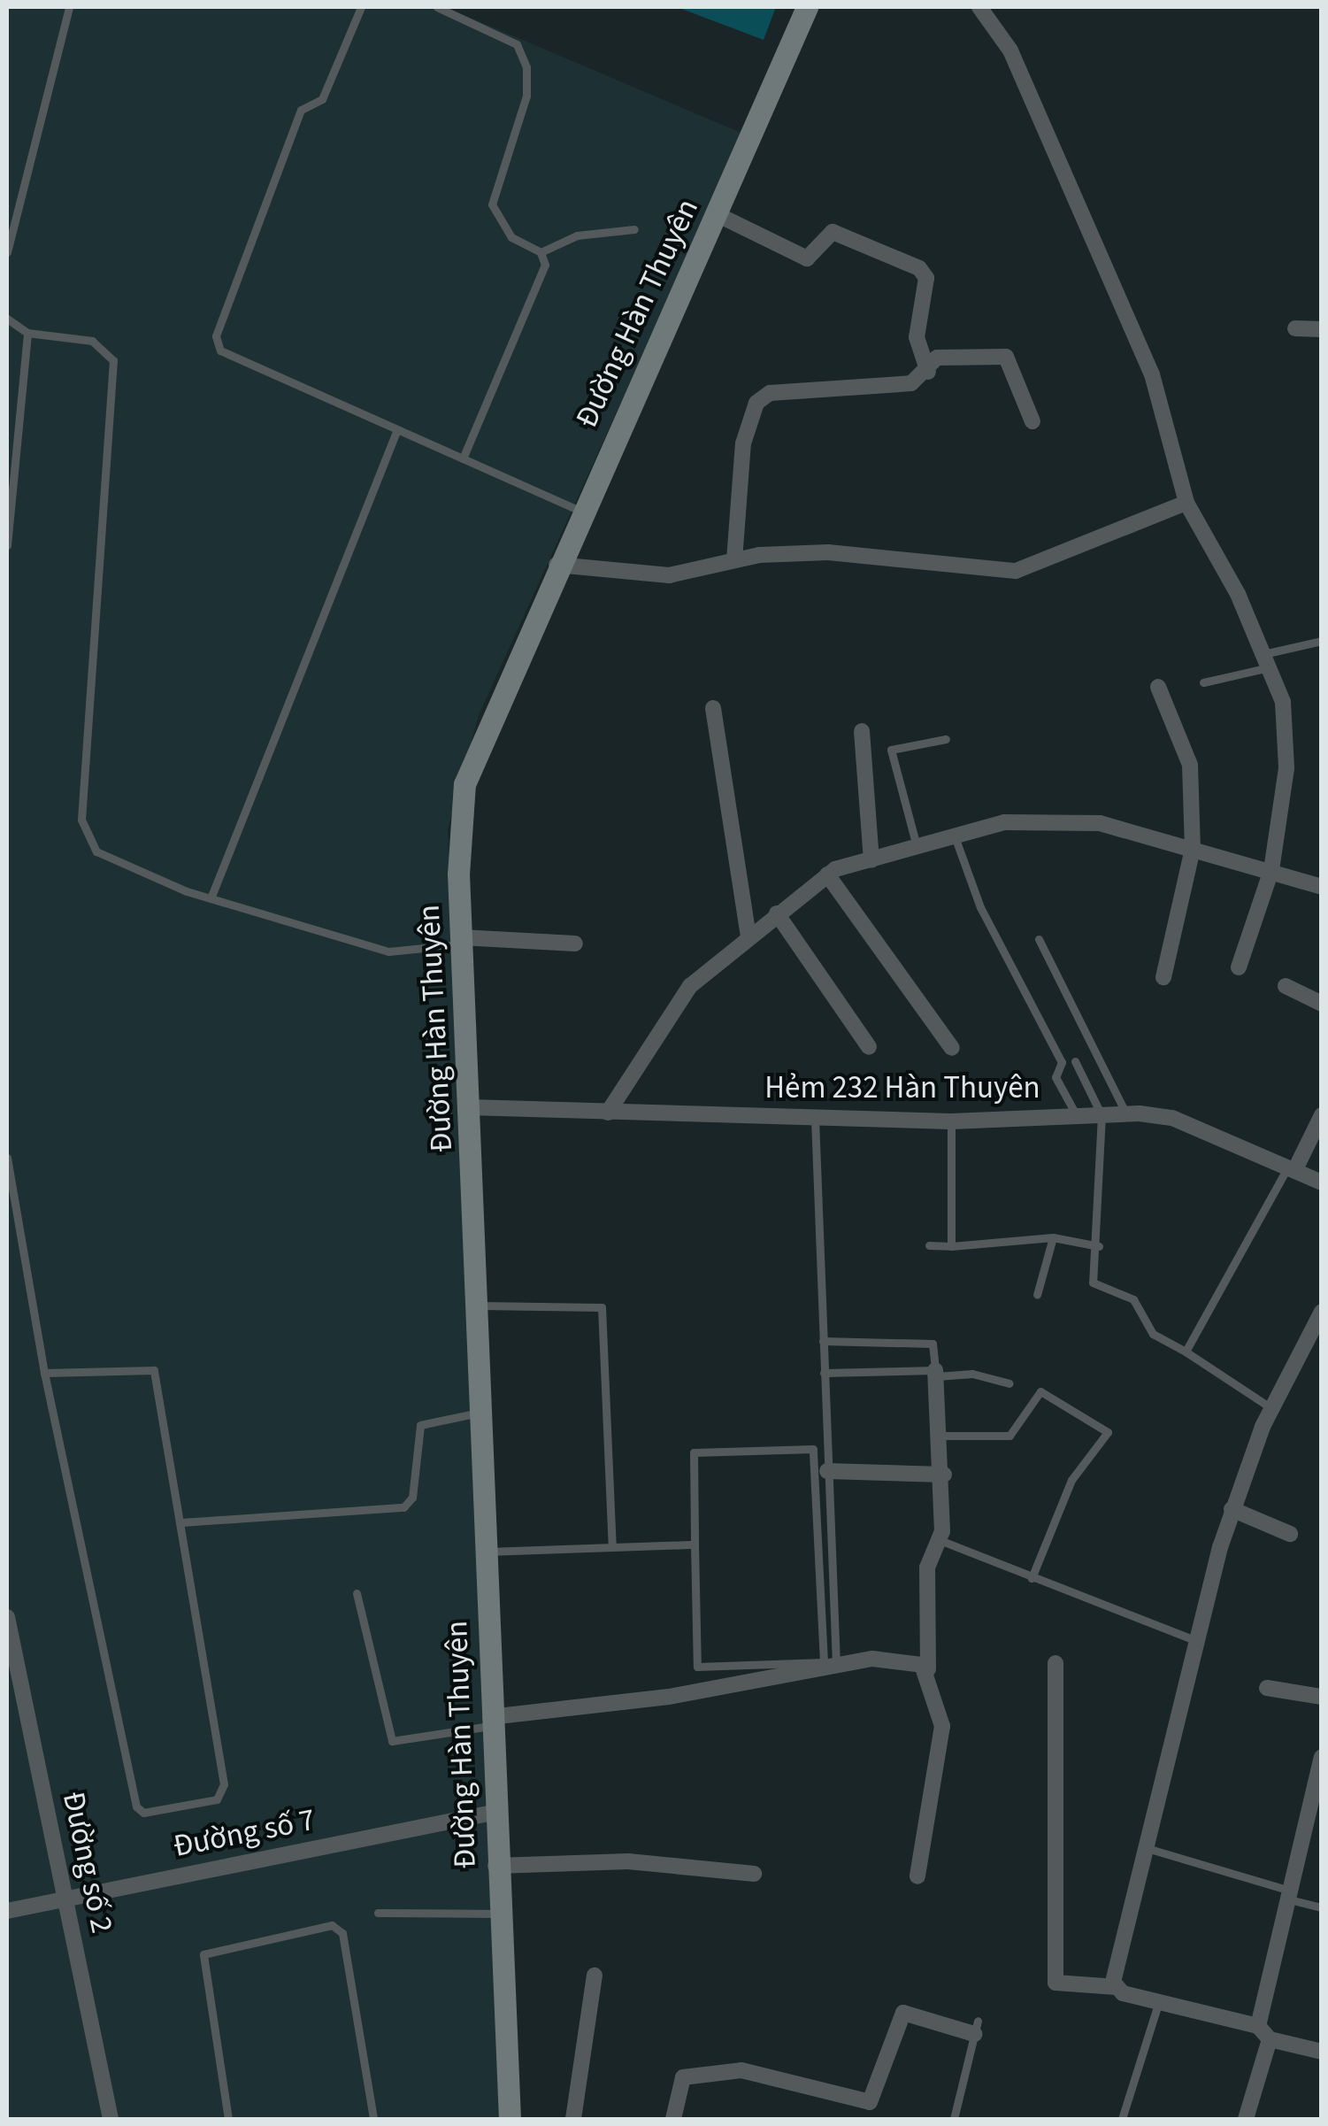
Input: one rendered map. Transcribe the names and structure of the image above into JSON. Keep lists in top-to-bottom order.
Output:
{
  "streets": {
    "street": [
      "Đường Hàn Thuyên",
      "Hẻm 232 Hàn Thuyên",
      "Đường số 7",
      "Đường số 2"
    ]
  },
  "crossings": [
    ["Đường Hàn Thuyên", "Hẻm 232 Hàn Thuyên"],
    ["Đường Hàn Thuyên", "Đường số 7"],
    ["Đường số 7", "Đường số 2"]
  ]
}
